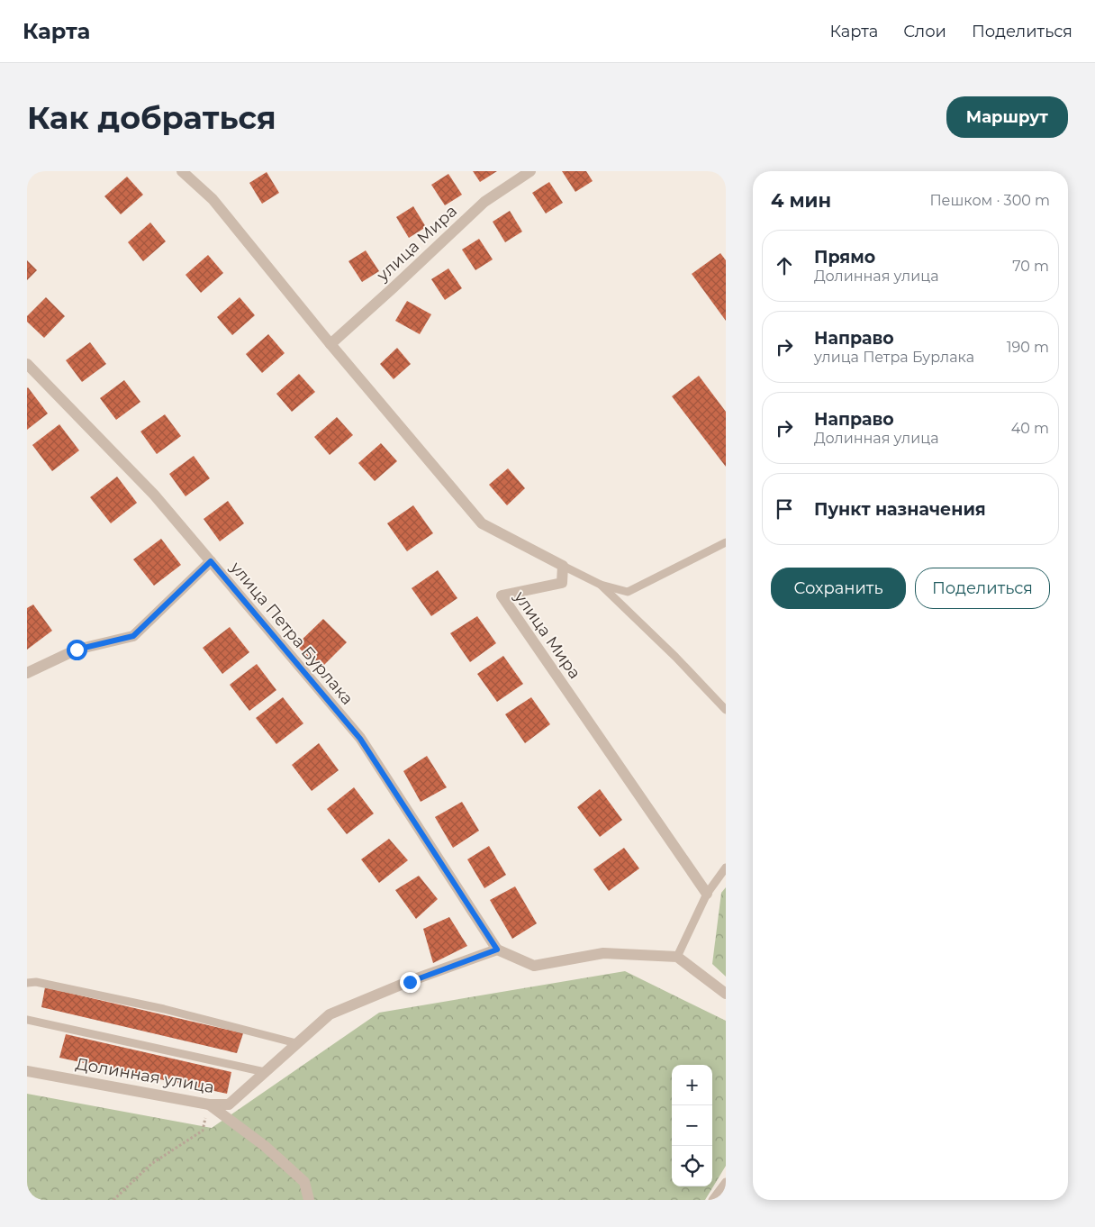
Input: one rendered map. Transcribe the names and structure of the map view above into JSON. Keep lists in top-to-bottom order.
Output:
{
  "streets": {
    "street": ["улица Мира", "улица Петра Бурлака", "Долинная улица"]
  },
  "crossings": [
    ["улица Петра Бурлака", "Долинная улица"]
  ],
  "page": {
    "header": "Карта",
    "nav": ["Карта", "Слои", "Поделиться"],
    "buttons": [
      "Маршрут",
      ["Сохранить", "Поделиться"]
    ],
    "title": "Как добраться",
    "heading": ["4 мин", "Пешком · 300 m"],
    "list": [
      ["Прямо", "Долинная улица", "70 m"],
      ["Направо", "улица Петра Бурлака", "190 m"],
      ["Направо", "Долинная улица", "40 m"],
      "Пункт назначения"
    ],
    "map_buttons": ["+", "−"]
  }
}
